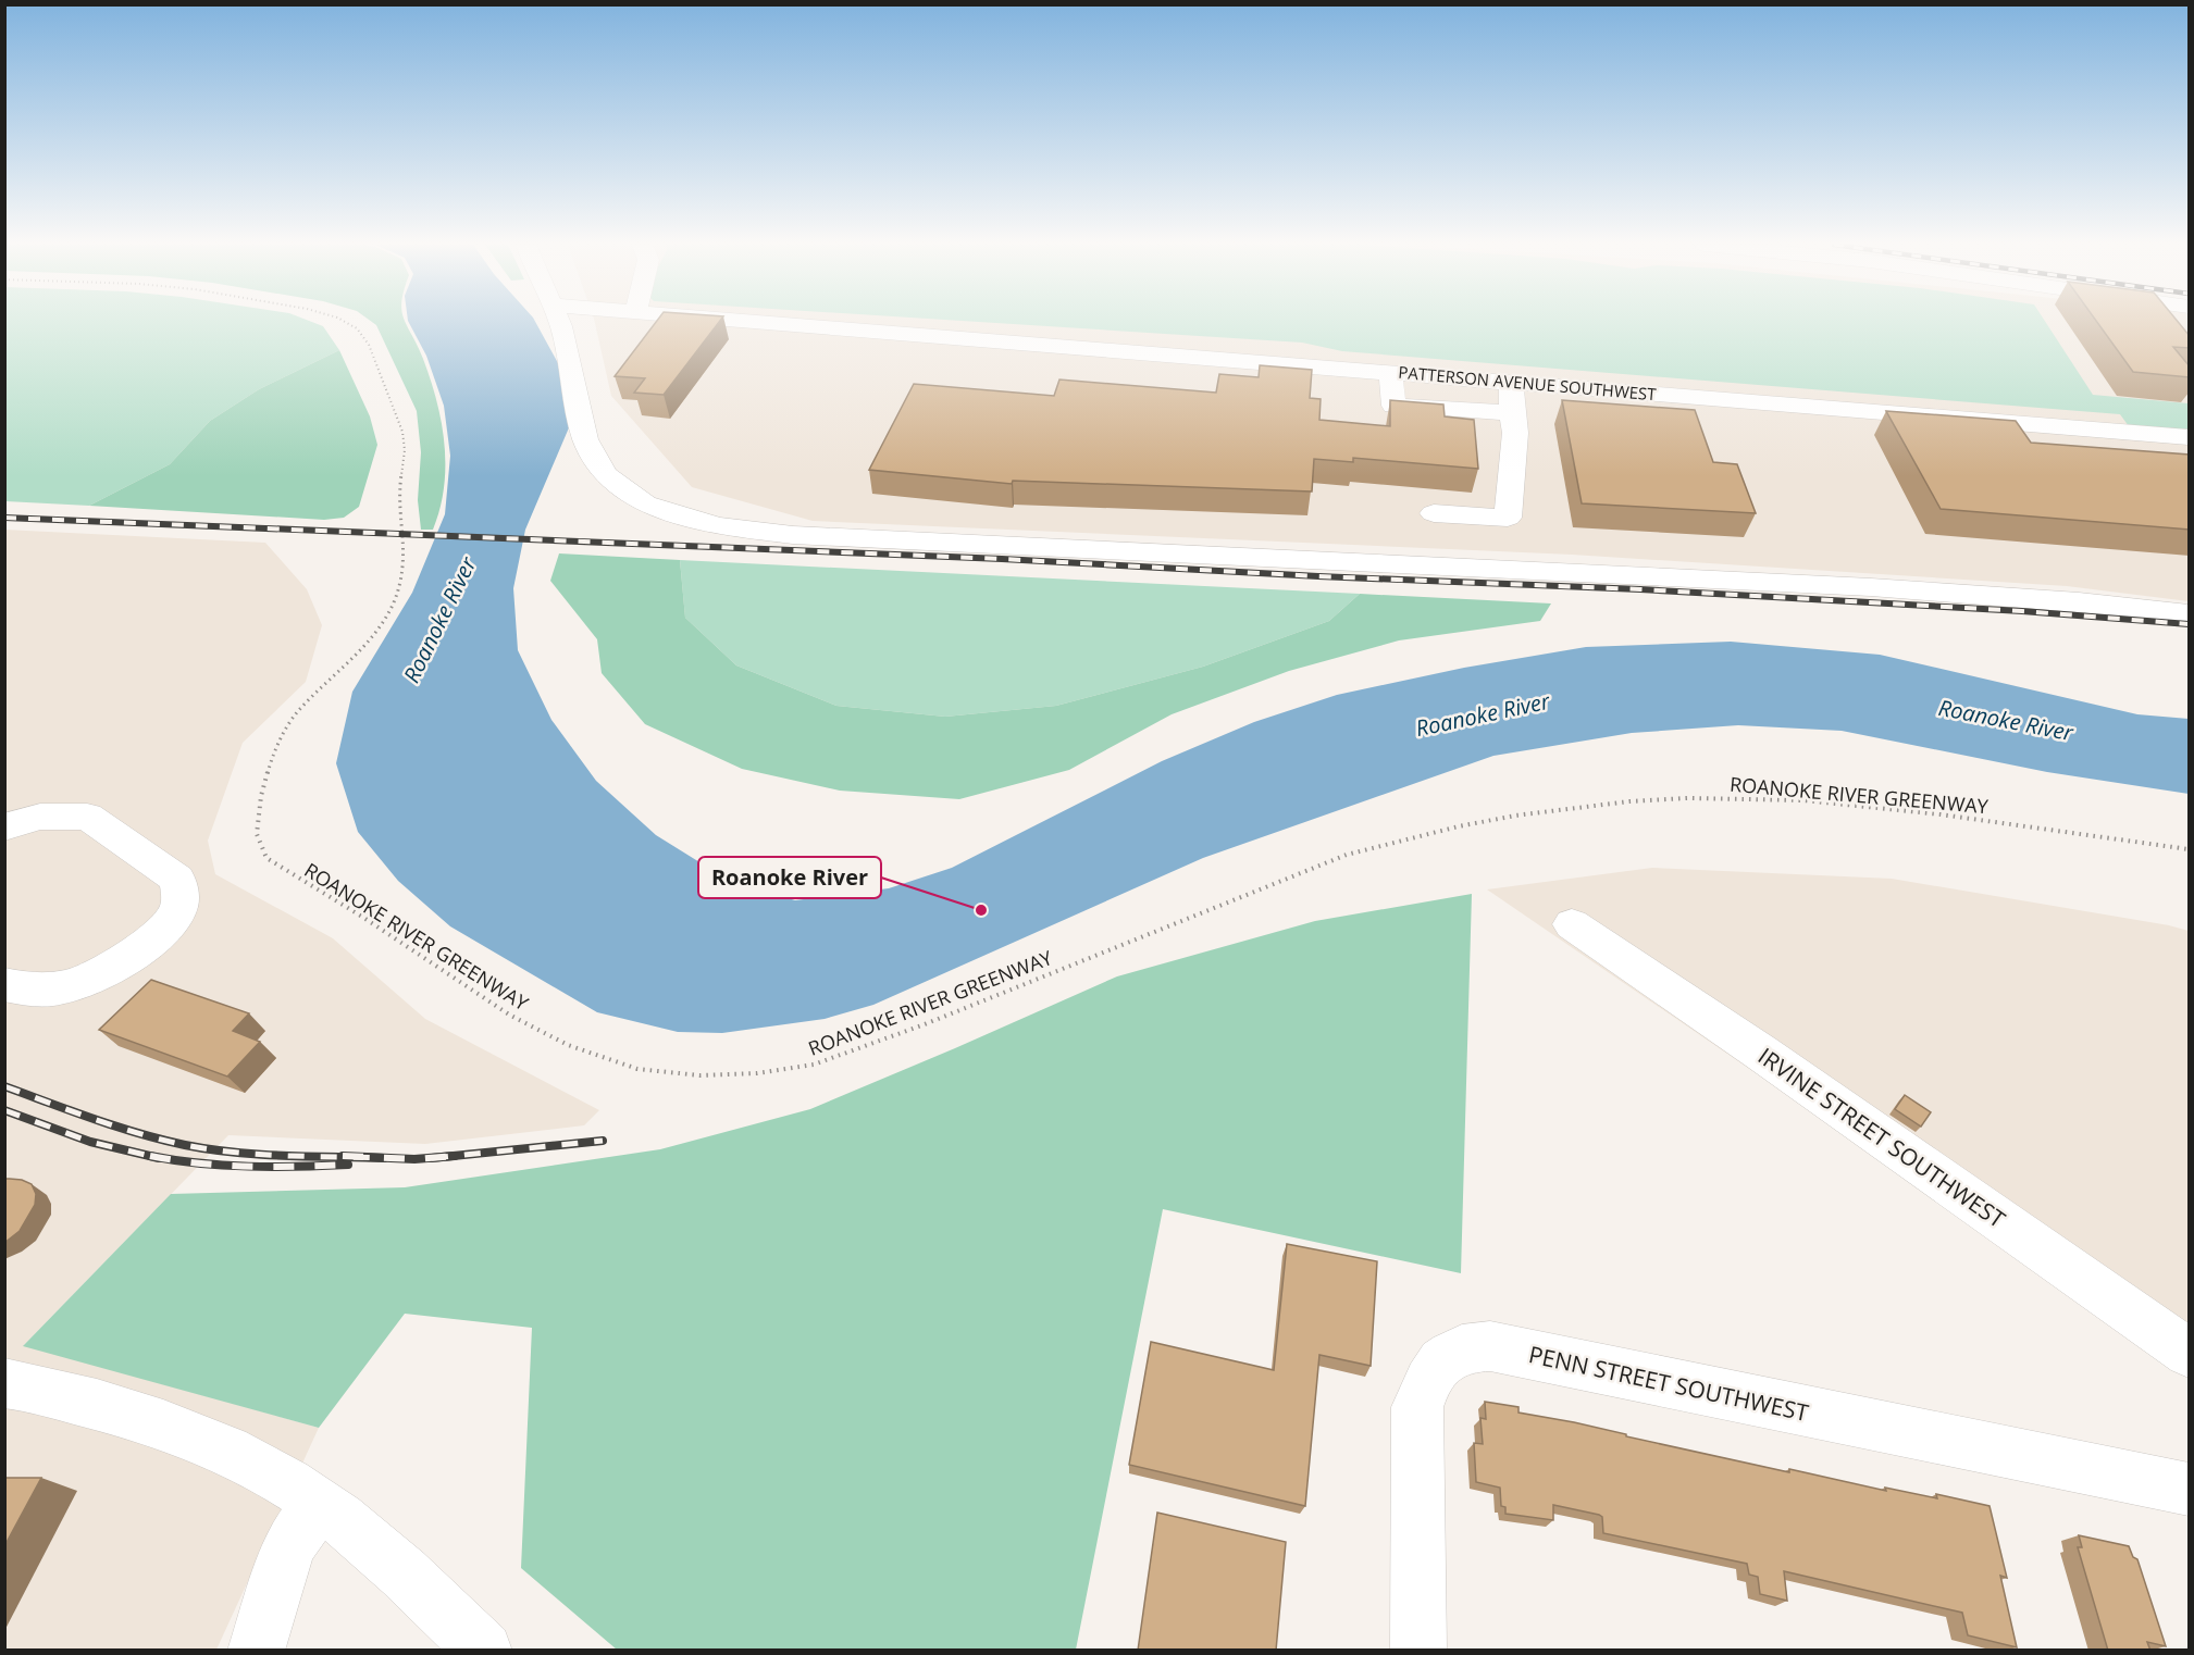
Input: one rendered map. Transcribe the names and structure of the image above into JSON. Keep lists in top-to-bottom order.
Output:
{
  "streets": {
    "street": ["PATTERSON AVENUE SOUTHWEST", "IRVINE STREET SOUTHWEST", "PENN STREET SOUTHWEST"],
    "path": ["ROANOKE RIVER GREENWAY"]
  },
  "water": ["Roanoke River"],
  "places": ["Roanoke River"]
}
